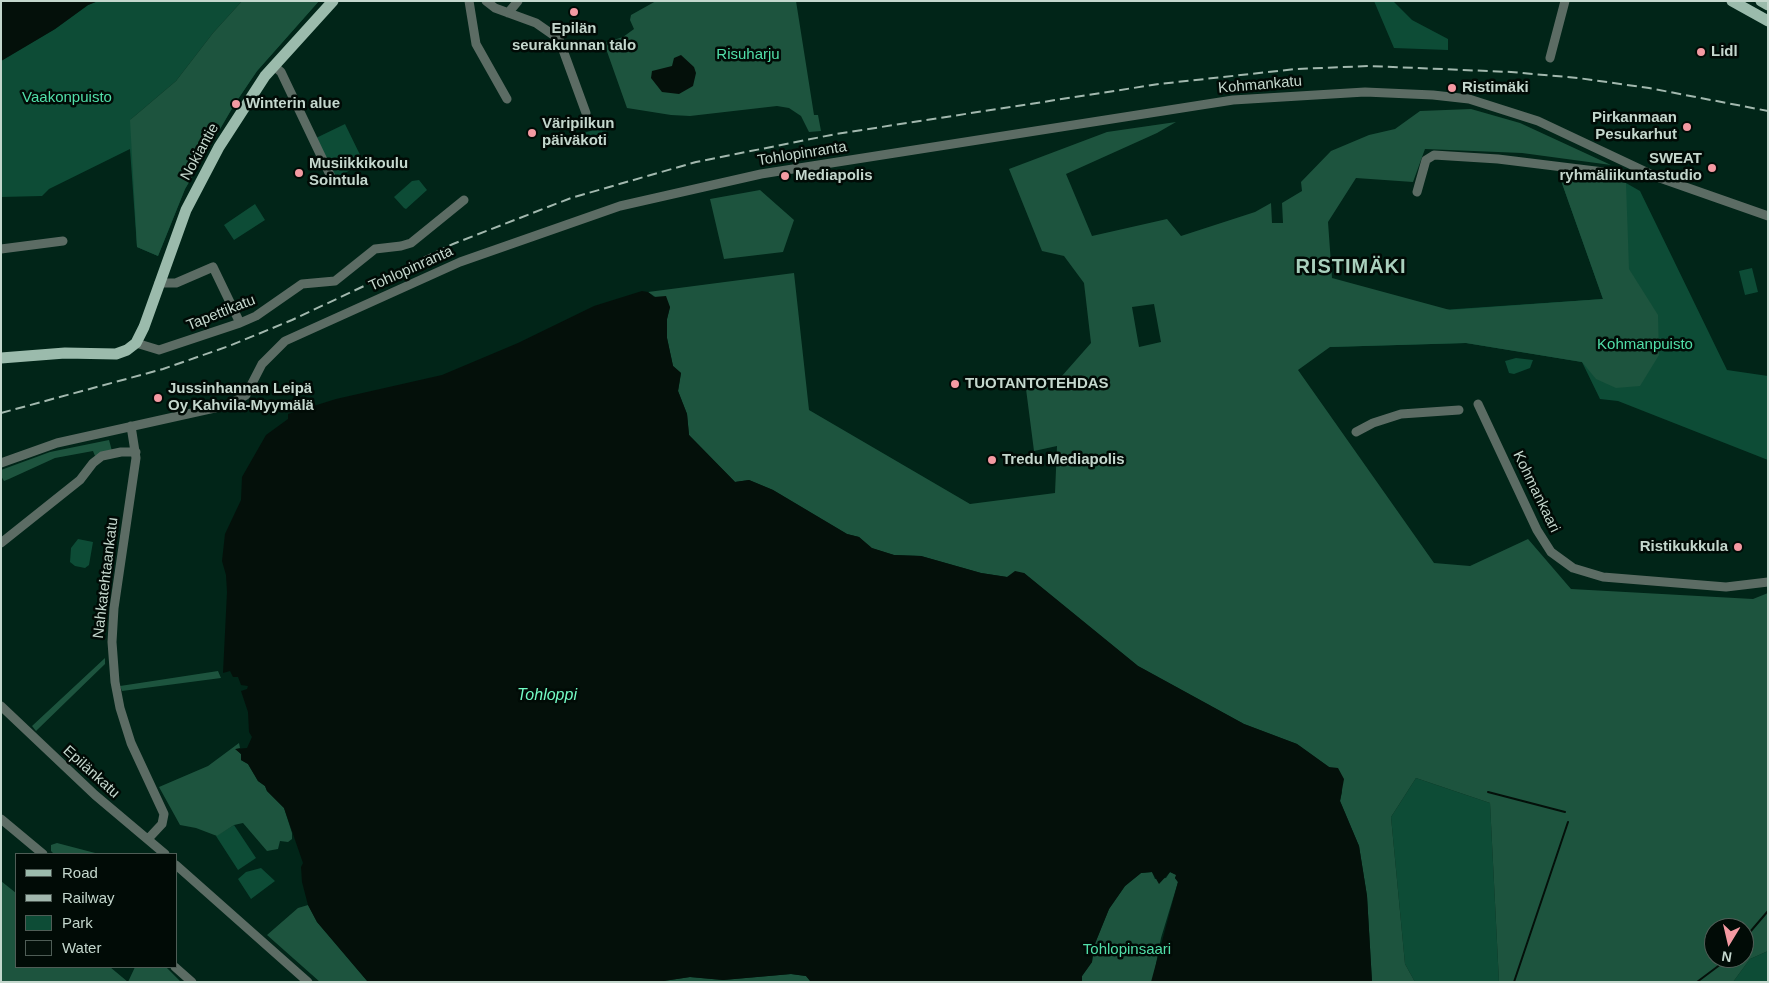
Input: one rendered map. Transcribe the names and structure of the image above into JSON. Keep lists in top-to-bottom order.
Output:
{
  "streets": {
    "main road": ["Nokiantie"],
    "street": [
      "Kohmankatu",
      "Tohlopinranta",
      "Tapettikatu",
      "Kohmankaari",
      "Nahkatehtaankatu",
      "Epilänkatu"
    ]
  },
  "crossings": [
    ["Kohmankatu", "Tohlopinranta"],
    ["Nokiantie", "Tapettikatu"],
    ["Tohlopinranta", "Nahkatehtaankatu"],
    ["Nahkatehtaankatu", "Epilänkatu"]
  ],
  "districts": ["RISTIMÄKI"],
  "water": ["Tohloppi"],
  "parks": [
    "Risuharju",
    "Vaakonpuisto",
    "Kohmanpuisto",
    "Tohlopinsaari"
  ],
  "places": [
    "Epilän seurakunnan talo",
    "Lidl",
    "Ristimäki",
    "Winterin alue",
    "Pirkanmaan Pesukarhut",
    "Väripilkun päiväkoti",
    "SWEAT ryhmäliikuntastudio",
    "Musiikkikoulu Sointula",
    "Mediapolis",
    "TUOTANTOTEHDAS",
    "Jussinhannan Leipä Oy Kahvila-Myymälä",
    "Tredu Mediapolis",
    "Ristikukkula"
  ],
  "legend": [
    "Road",
    "Railway",
    "Park",
    "Water"
  ],
  "north": "bottom"
}
